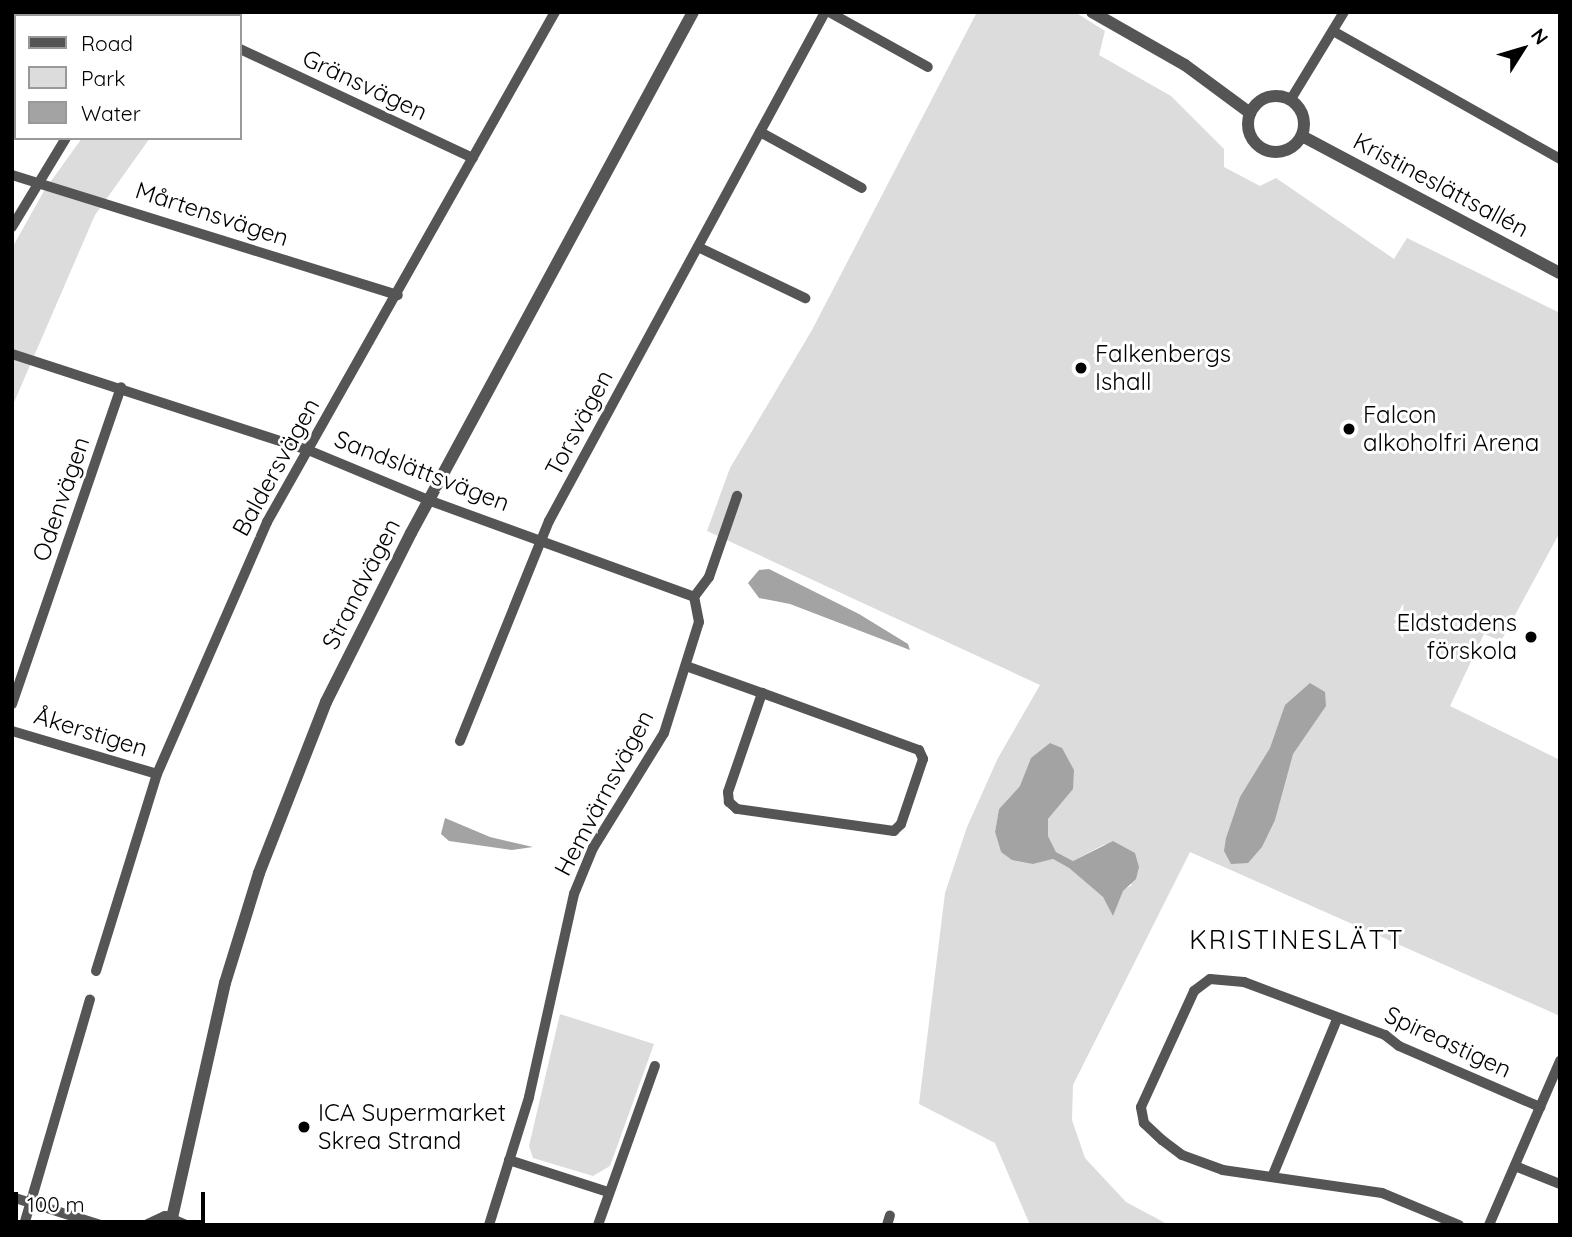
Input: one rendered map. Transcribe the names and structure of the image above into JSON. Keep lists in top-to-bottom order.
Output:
{
  "streets": {
    "street": [
      "Gränsvägen",
      "Kristineslättsallén",
      "Mårtensvägen",
      "Torsvägen",
      "Baldersvägen",
      "Sandslättsvägen",
      "Odenvägen",
      "Strandvägen",
      "Åkerstigen",
      "Hemvärnsvägen",
      "Spireastigen"
    ]
  },
  "crossings": [
    ["Gränsvägen", "Baldersvägen"],
    ["Mårtensvägen", "Baldersvägen"],
    ["Torsvägen", "Sandslättsvägen"],
    ["Baldersvägen", "Sandslättsvägen"],
    ["Baldersvägen", "Åkerstigen"],
    ["Sandslättsvägen", "Odenvägen"],
    ["Sandslättsvägen", "Strandvägen"],
    ["Sandslättsvägen", "Hemvärnsvägen"]
  ],
  "districts": ["KRISTINESLÄTT"],
  "places": [
    "Falkenbergs Ishall",
    "Falcon alkoholfri Arena",
    "Eldstadens förskola",
    "ICA Supermarket Skrea Strand"
  ],
  "legend": ["Road", "Park", "Water"],
  "scale_bar": "100 m",
  "north": "top right"
}
